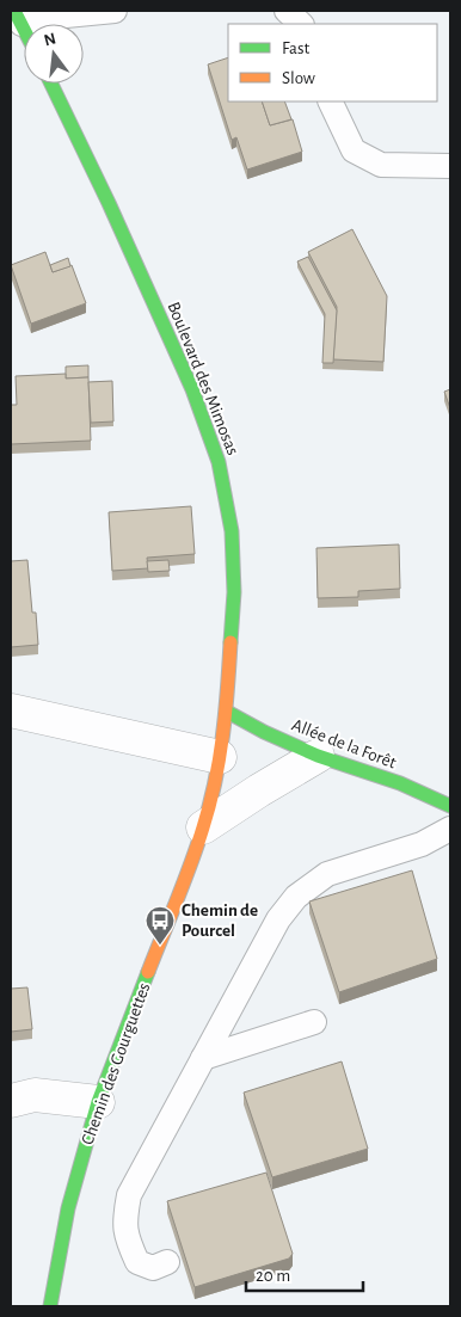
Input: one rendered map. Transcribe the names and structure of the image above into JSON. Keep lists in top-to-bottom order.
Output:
{
  "streets": {
    "main road": ["Boulevard des Mimosas", "Allée de la Forêt", "Chemin des Gourguettes"]
  },
  "crossings": [
    ["Boulevard des Mimosas", "Allée de la Forêt"],
    ["Boulevard des Mimosas", "Chemin des Gourguettes"]
  ],
  "places": {
    "bus stop": ["Chemin de Pourcel"]
  },
  "legend": ["Fast", "Slow"],
  "scale_bar": "20 m",
  "north": "top"
}
